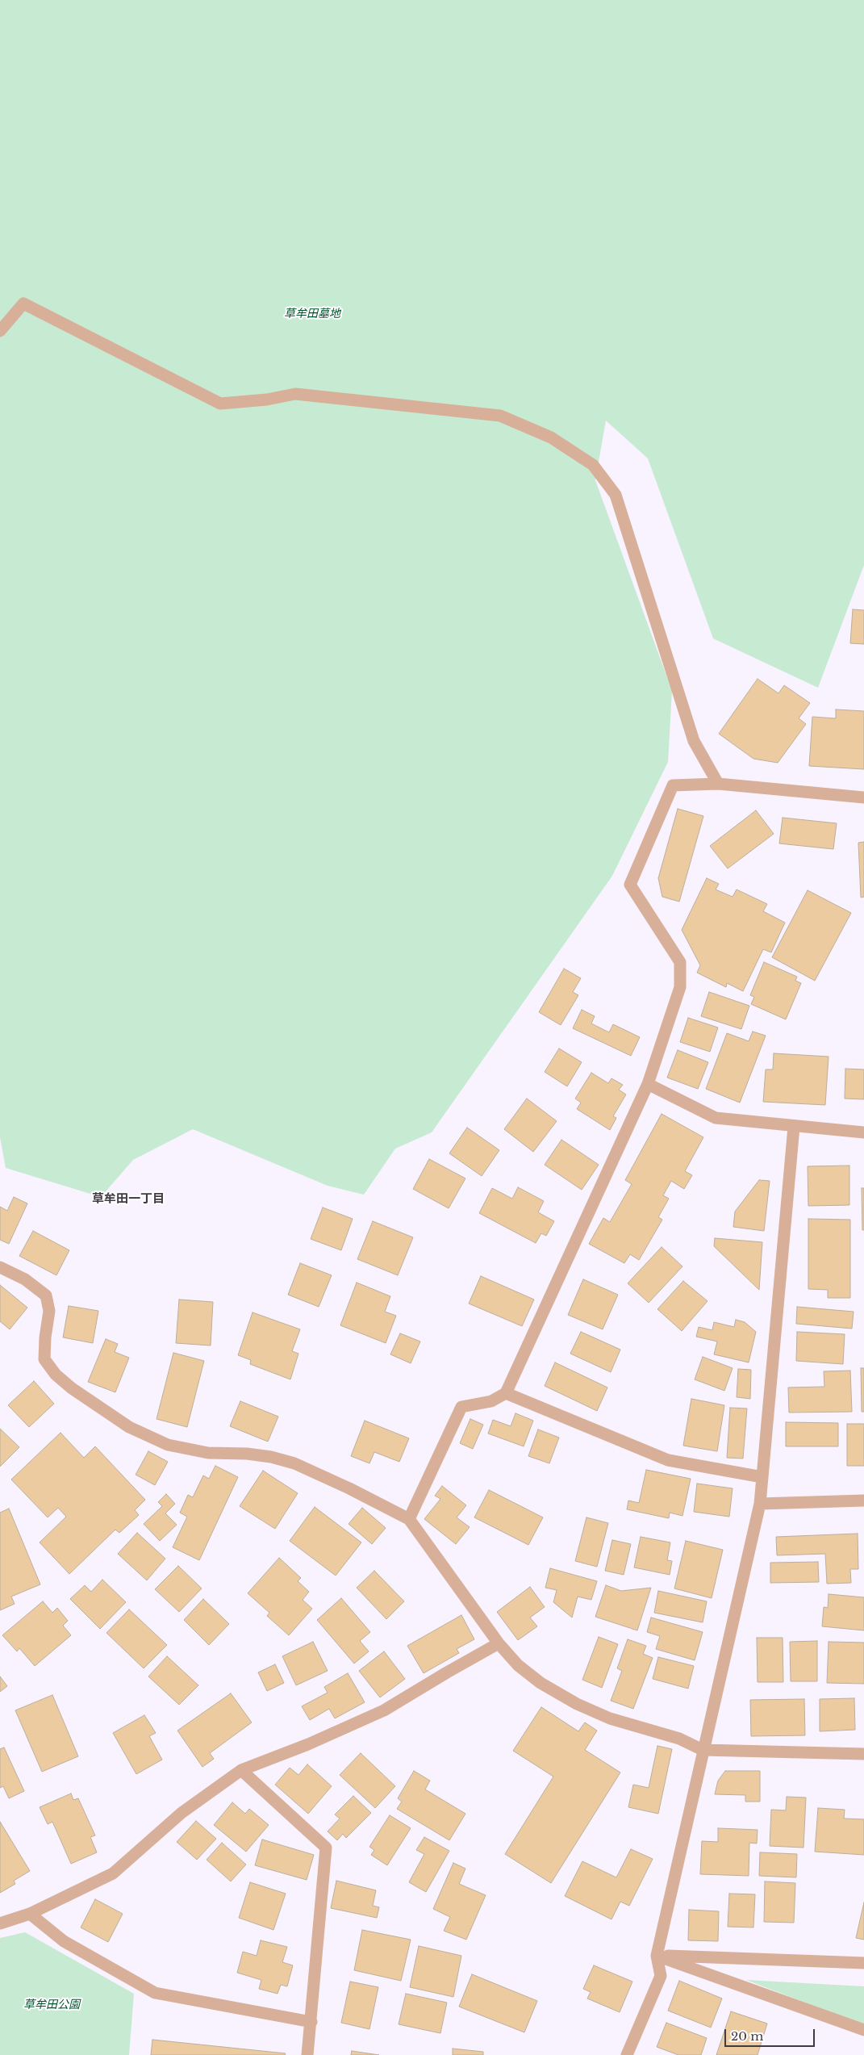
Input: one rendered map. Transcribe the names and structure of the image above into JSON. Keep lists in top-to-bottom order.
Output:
{
  "districts": ["草牟田一丁目"],
  "parks": ["草牟田墓地", "草牟田公園"],
  "scale_bar": "20 m"
}
